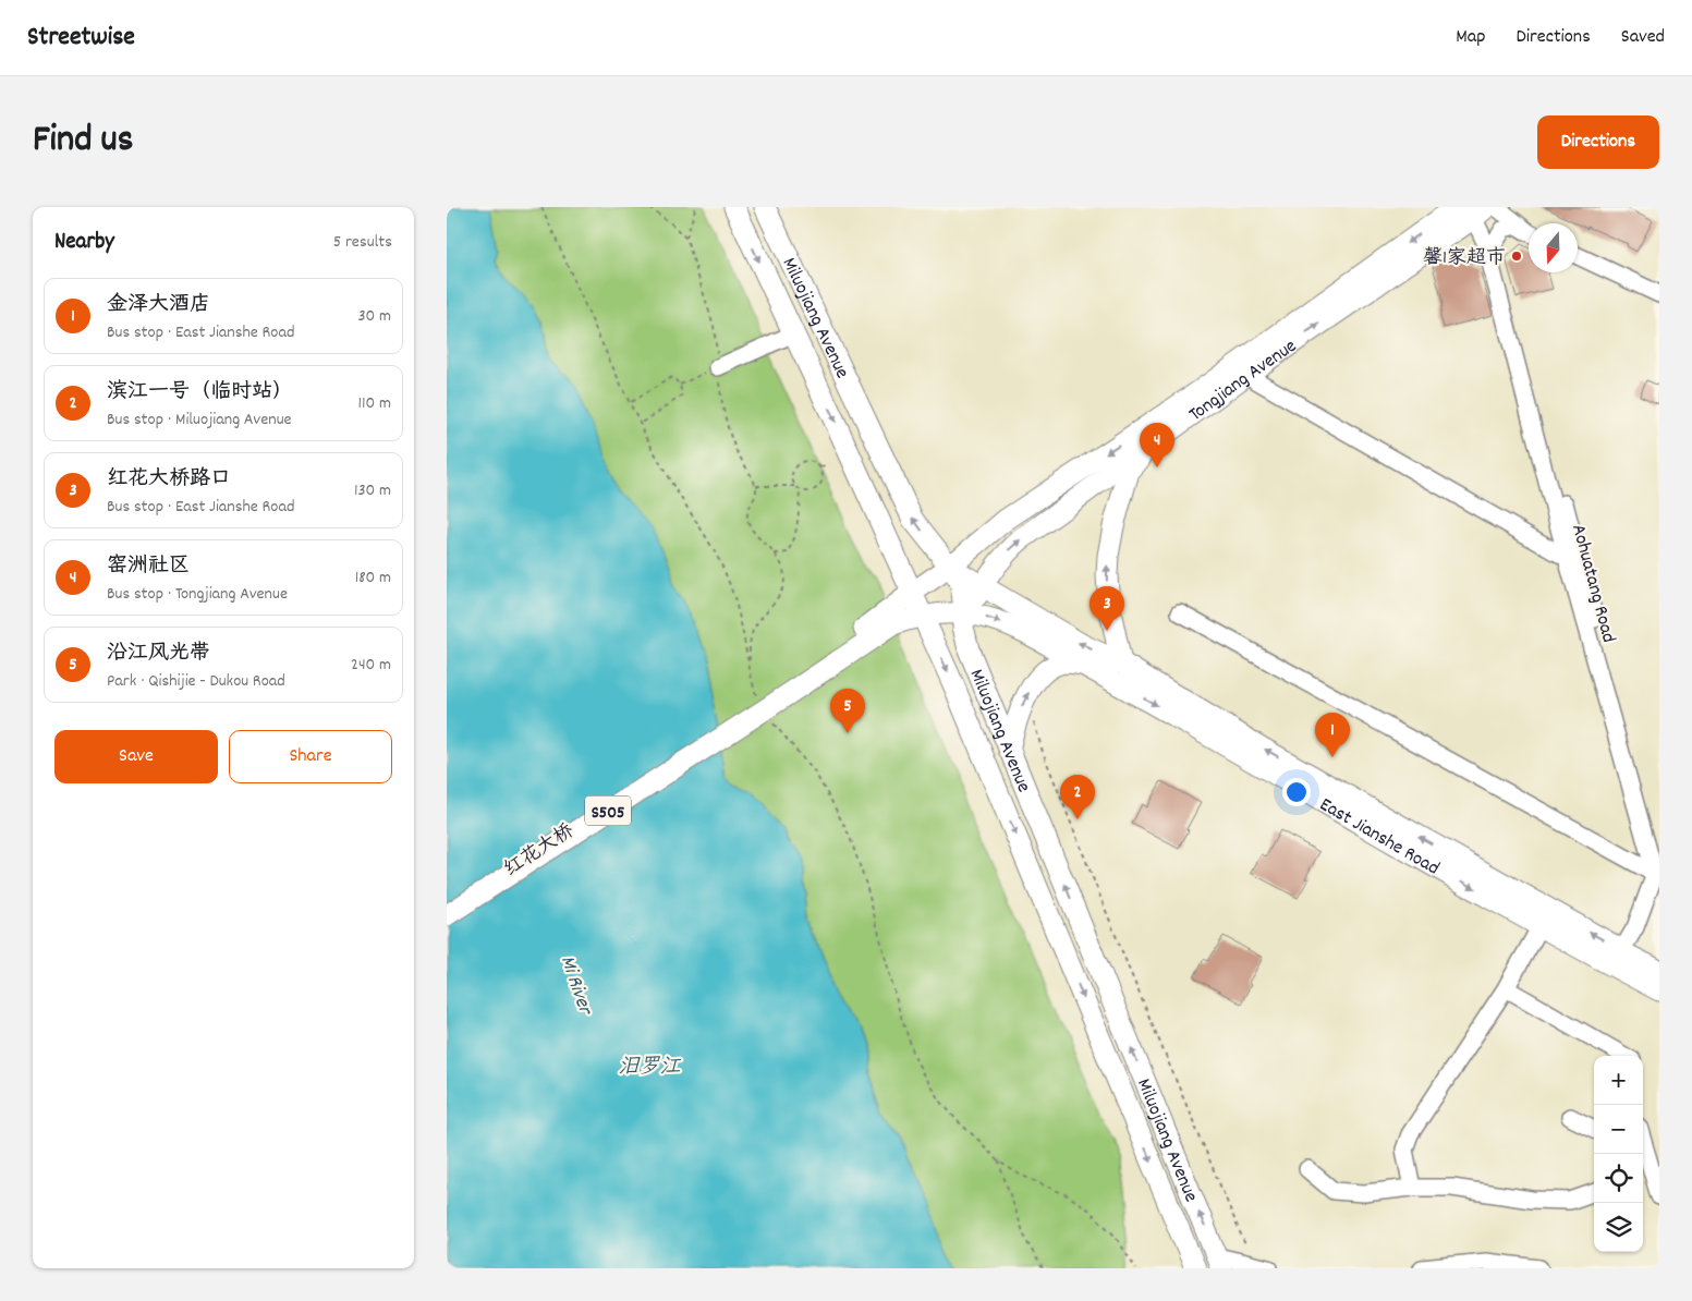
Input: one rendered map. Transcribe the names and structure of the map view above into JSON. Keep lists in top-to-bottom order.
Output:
{
  "streets": {
    "main road": [
      "Miluojiang Avenue",
      "Tongjiang Avenue",
      "S505",
      "East Jianshe Road",
      "红花大桥"
    ],
    "street": ["Aohuatang Road"]
  },
  "crossings": [
    ["Miluojiang Avenue", "Tongjiang Avenue"],
    ["Miluojiang Avenue", "S505"],
    ["Miluojiang Avenue", "East Jianshe Road"],
    ["Tongjiang Avenue", "Aohuatang Road"],
    ["Tongjiang Avenue", "S505"],
    ["Tongjiang Avenue", "East Jianshe Road"],
    ["S505", "East Jianshe Road"],
    ["S505", "红花大桥"]
  ],
  "water": ["Mi River", "汨罗江"],
  "places": ["馨1家超市"],
  "north": "bottom",
  "page": {
    "header": "Streetwise",
    "nav": ["Map", "Directions", "Saved"],
    "title": "Find us",
    "buttons": [
      "Directions",
      ["Save", "Share"]
    ],
    "heading": ["Nearby", "5 results"],
    "list": [
      {
        "mark": "1",
        "name": "金泽大酒店",
        "note": "Bus stop · East Jianshe Road",
        "value": "30 m"
      },
      {
        "mark": "2",
        "name": "滨江一号（临时站）",
        "note": "Bus stop · Miluojiang Avenue",
        "value": "110 m"
      },
      {
        "mark": "3",
        "name": "红花大桥路口",
        "note": "Bus stop · East Jianshe Road",
        "value": "130 m"
      },
      {
        "mark": "4",
        "name": "窑洲社区",
        "note": "Bus stop · Tongjiang Avenue",
        "value": "180 m"
      },
      {
        "mark": "5",
        "name": "沿江风光带",
        "note": "Park · Qishijie - Dukou Road",
        "value": "240 m"
      }
    ],
    "pins": [
      "4",
      "3",
      "5",
      "1",
      "2"
    ],
    "map_buttons": ["+", "−"]
  }
}
